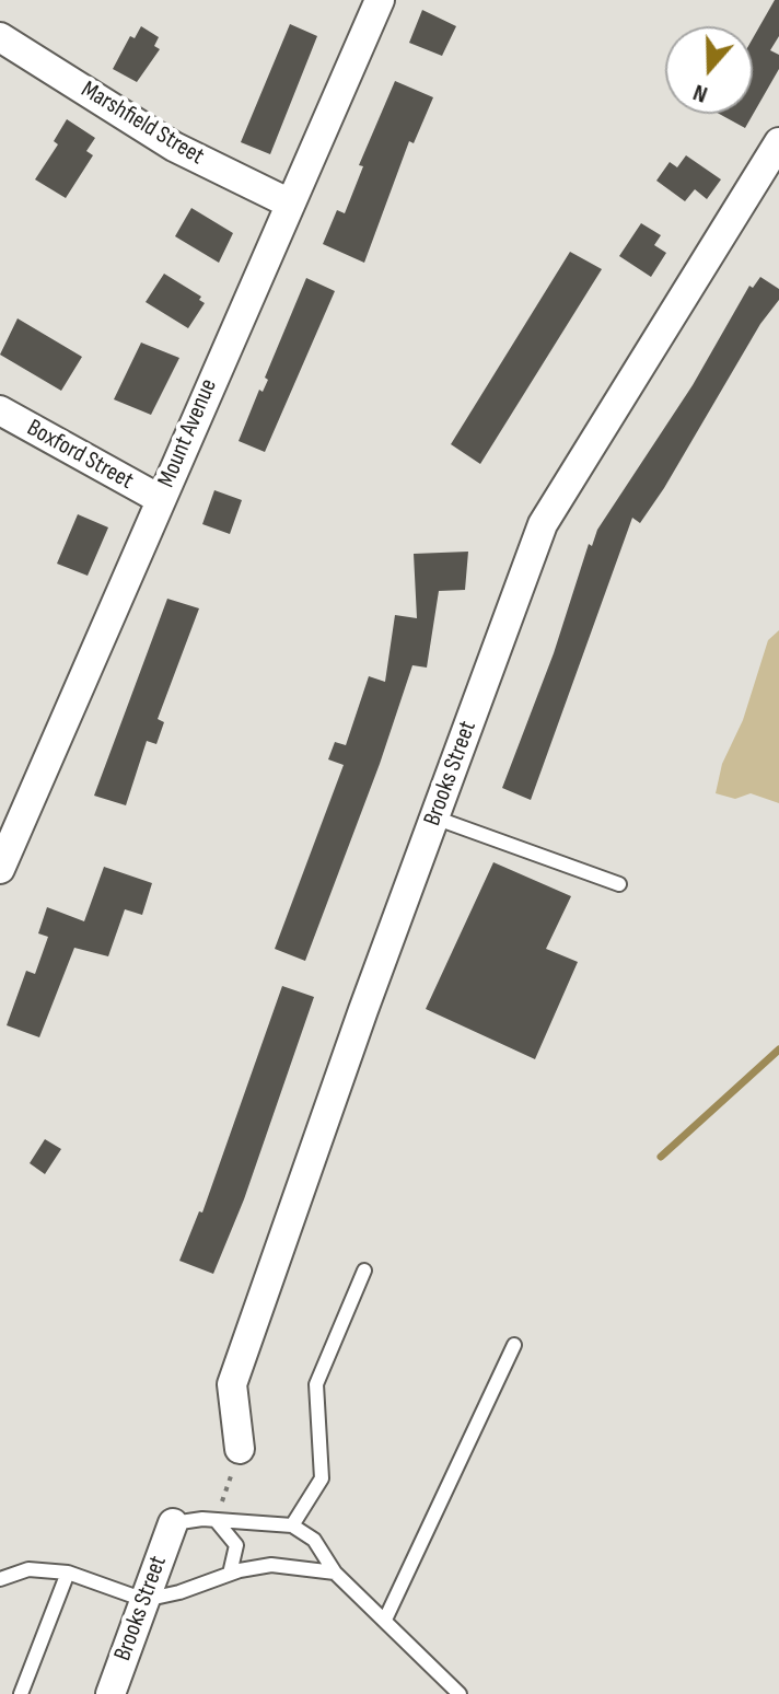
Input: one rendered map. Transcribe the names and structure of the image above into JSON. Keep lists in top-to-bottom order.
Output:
{
  "streets": {
    "street": [
      "Marshfield Street",
      "Mount Avenue",
      "Boxford Street",
      "Brooks Street"
    ]
  },
  "crossings": [
    ["Marshfield Street", "Mount Avenue"],
    ["Mount Avenue", "Boxford Street"]
  ],
  "north": "bottom"
}
